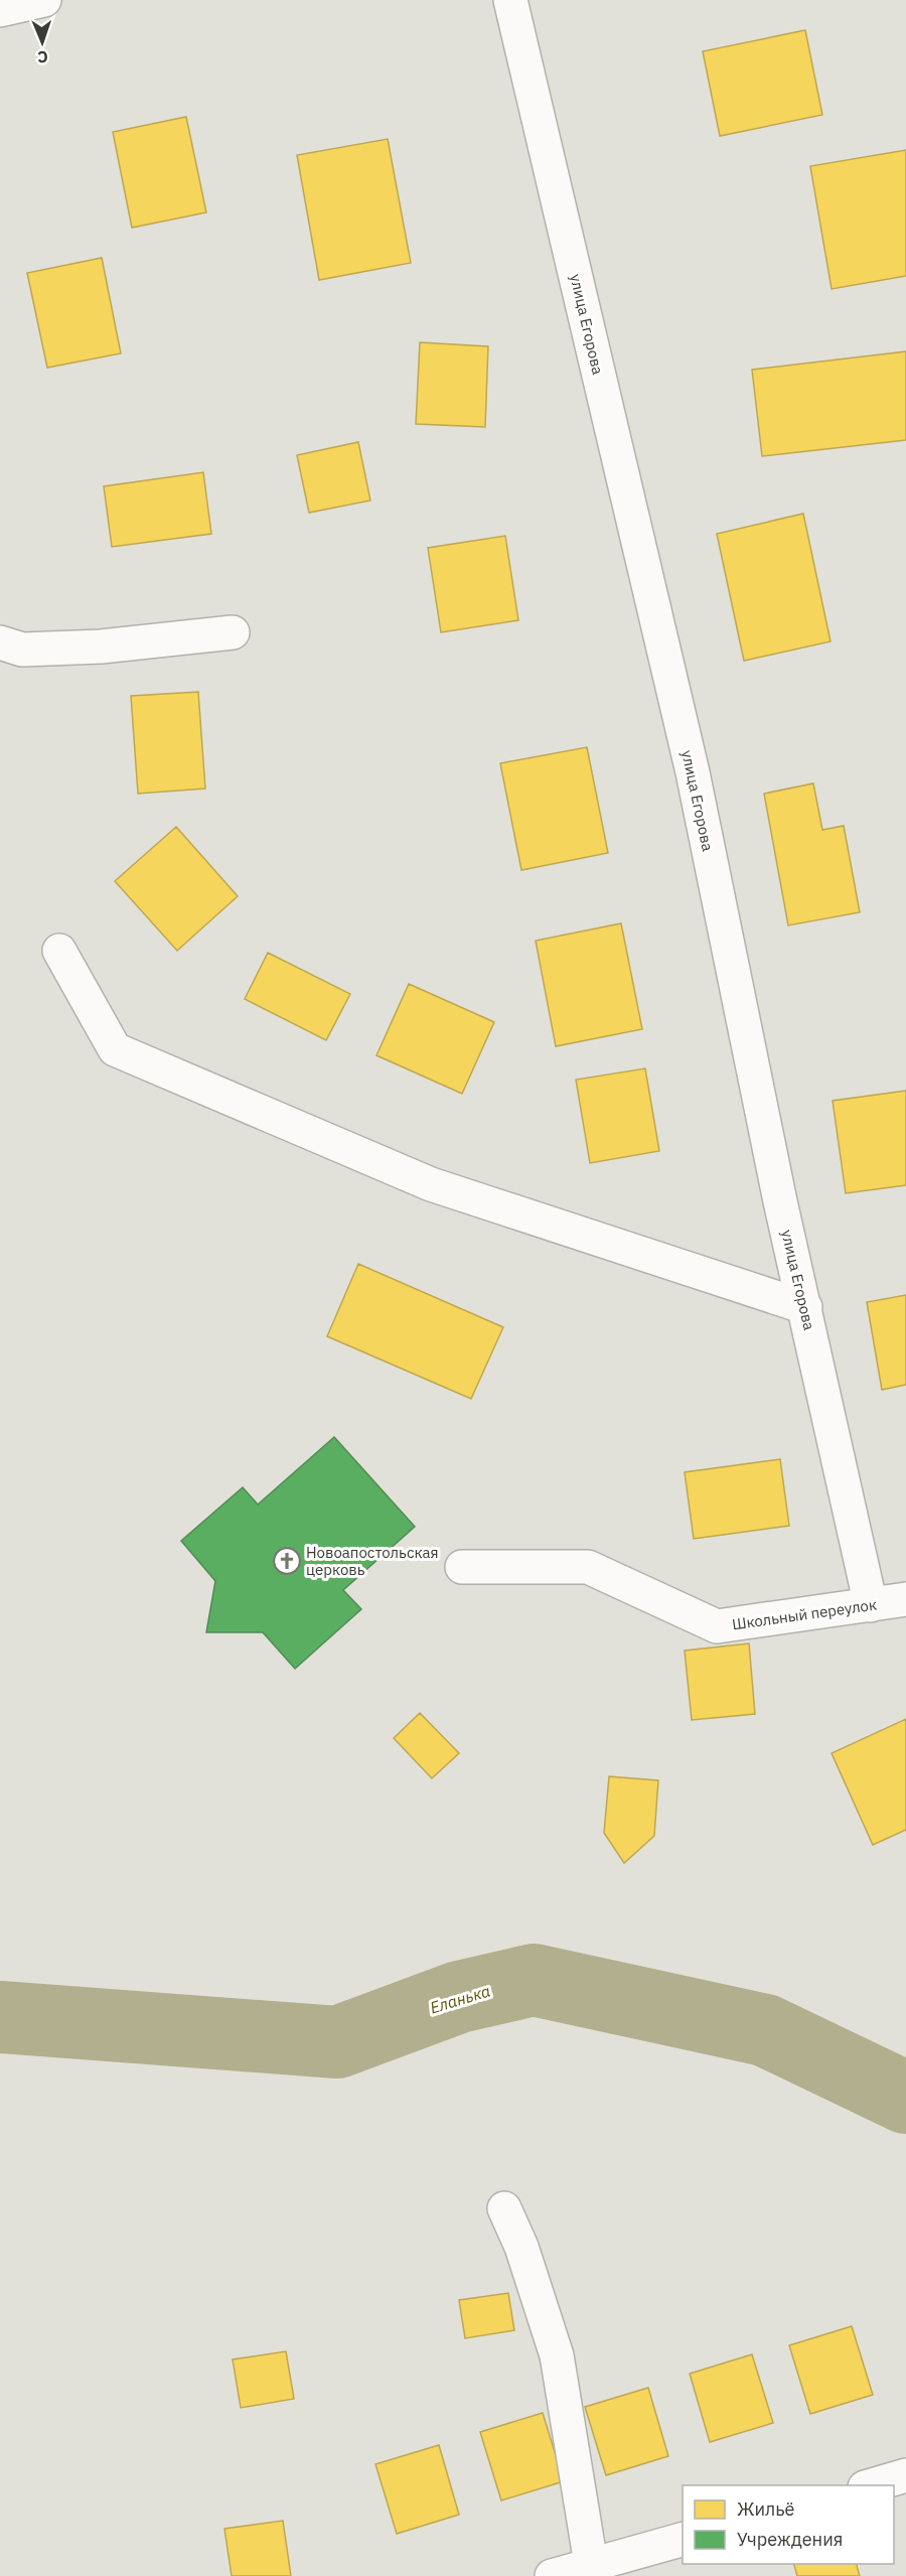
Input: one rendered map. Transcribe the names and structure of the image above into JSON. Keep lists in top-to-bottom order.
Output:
{
  "streets": {
    "street": ["улица Егорова", "Школьный переулок"]
  },
  "crossings": [
    ["улица Егорова", "Школьный переулок"]
  ],
  "water": ["Еланька"],
  "places": {
    "church": ["Новоапостольская церковь"]
  },
  "legend": ["Жильё", "Учреждения"],
  "north": "bottom"
}
